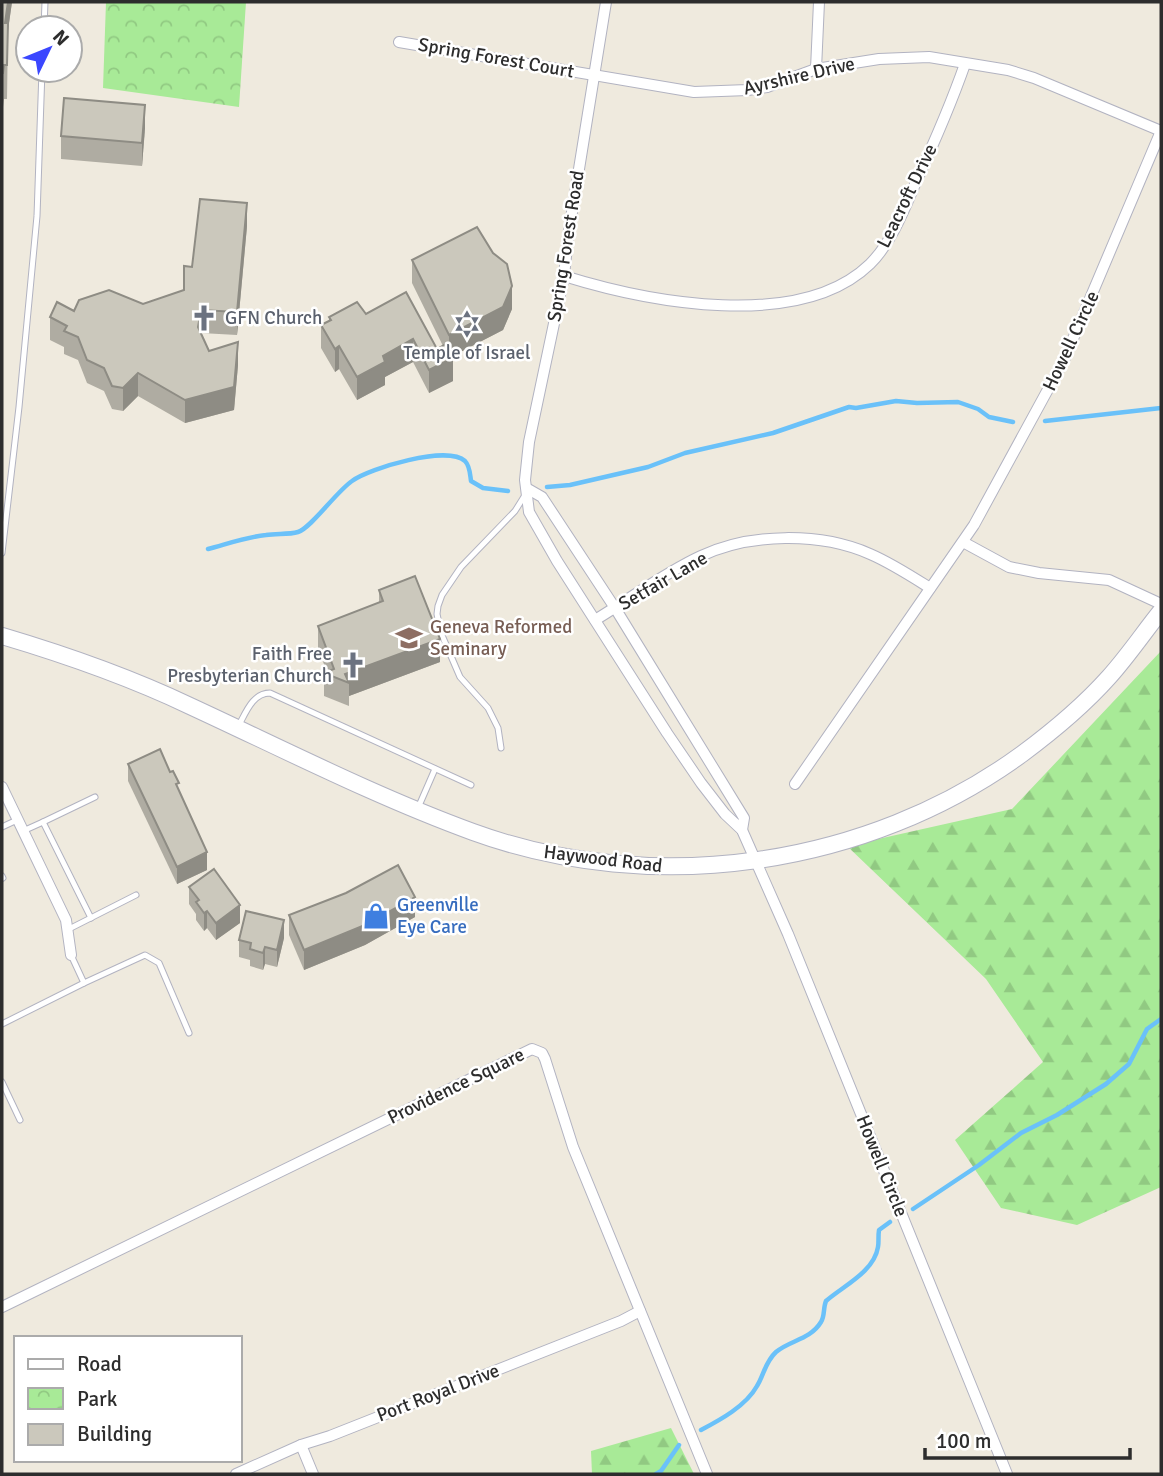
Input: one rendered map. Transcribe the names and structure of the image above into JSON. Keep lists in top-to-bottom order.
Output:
{
  "streets": {
    "main road": ["Haywood Road"],
    "street": [
      "Spring Forest Court",
      "Ayrshire Drive",
      "Leacroft Drive",
      "Spring Forest Road",
      "Howell Circle",
      "Setfair Lane",
      "Providence Square",
      "Port Royal Drive"
    ]
  },
  "crossings": [
    ["Spring Forest Court", "Ayrshire Drive"],
    ["Spring Forest Court", "Spring Forest Road"],
    ["Ayrshire Drive", "Leacroft Drive"],
    ["Ayrshire Drive", "Spring Forest Road"],
    ["Ayrshire Drive", "Howell Circle"],
    ["Leacroft Drive", "Spring Forest Road"],
    ["Spring Forest Road", "Howell Circle"],
    ["Spring Forest Road", "Setfair Lane"],
    ["Spring Forest Road", "Haywood Road"],
    ["Howell Circle", "Setfair Lane"],
    ["Howell Circle", "Haywood Road"],
    ["Providence Square", "Port Royal Drive"]
  ],
  "places": {
    "church": ["GFN Church", "Faith Free Presbyterian Church"],
    "synagogue": ["Temple of Israel"],
    "school or university": ["Geneva Reformed Seminary"],
    "shop": ["Greenville Eye Care"]
  },
  "legend": ["Road", "Park", "Building"],
  "scale_bar": "100 m",
  "north": "top right"
}
